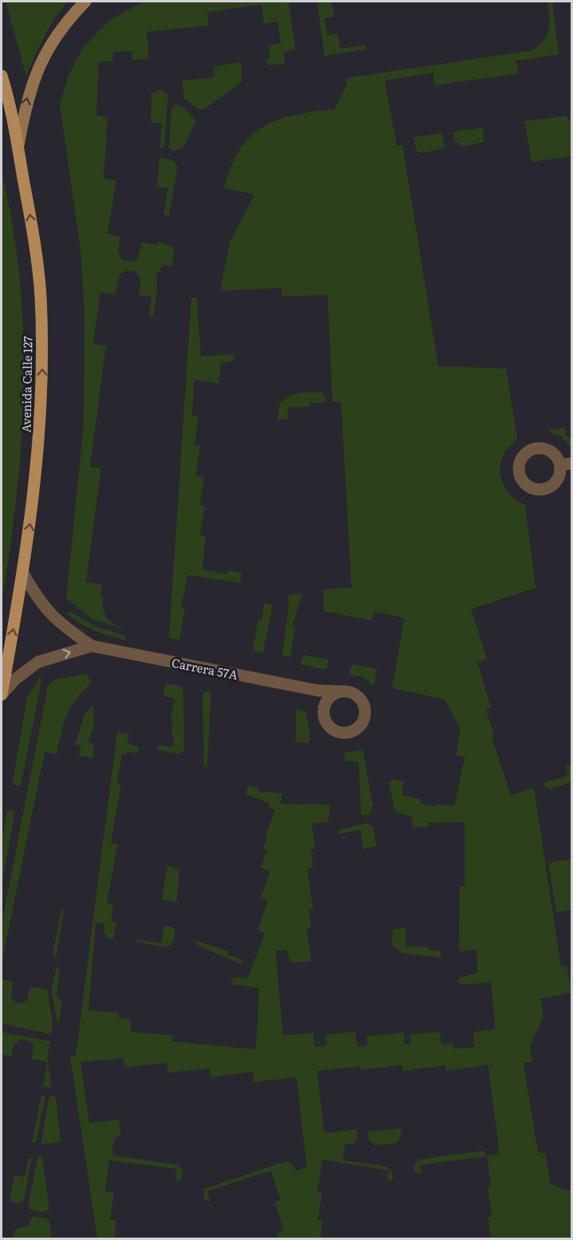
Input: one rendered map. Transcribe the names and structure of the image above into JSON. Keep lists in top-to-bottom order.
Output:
{
  "streets": {
    "main road": ["Avenida Calle 127"],
    "street": ["Carrera 57A"]
  },
  "crossings": [
    ["Avenida Calle 127", "Carrera 57A"]
  ],
  "one_way": ["Avenida Calle 127"]
}
